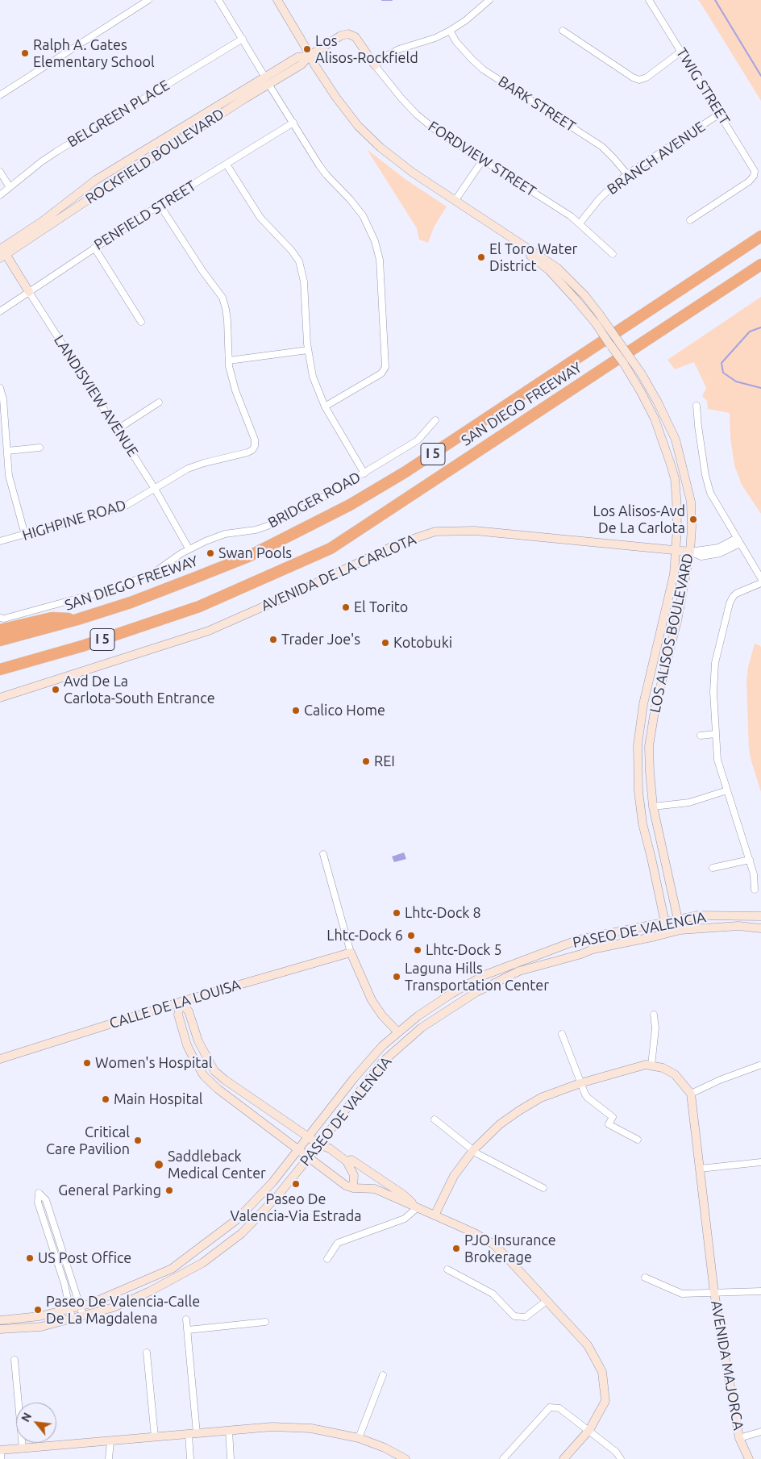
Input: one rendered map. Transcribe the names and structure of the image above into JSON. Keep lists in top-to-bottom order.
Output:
{
  "streets": {
    "highway": ["SAN DIEGO FREEWAY", "I 5"],
    "main road": [
      "ROCKFIELD BOULEVARD",
      "FORDVIEW STREET",
      "LANDISVIEW AVENUE",
      "AVENIDA DE LA CARLOTA",
      "LOS ALISOS BOULEVARD",
      "PASEO DE VALENCIA",
      "CALLE DE LA LOUISA",
      "AVENIDA MAJORCA"
    ],
    "street": [
      "TWIG STREET",
      "BARK STREET",
      "BELGREEN PLACE",
      "BRANCH AVENUE",
      "PENFIELD STREET",
      "BRIDGER ROAD",
      "HIGHPINE ROAD"
    ]
  },
  "crossings": [
    ["TWIG STREET", "BRANCH AVENUE"],
    ["BARK STREET", "BRANCH AVENUE"],
    ["ROCKFIELD BOULEVARD", "FORDVIEW STREET"],
    ["ROCKFIELD BOULEVARD", "LANDISVIEW AVENUE"],
    ["ROCKFIELD BOULEVARD", "LOS ALISOS BOULEVARD"],
    ["BRANCH AVENUE", "FORDVIEW STREET"],
    ["PENFIELD STREET", "LANDISVIEW AVENUE"],
    ["LANDISVIEW AVENUE", "BRIDGER ROAD"],
    ["LANDISVIEW AVENUE", "HIGHPINE ROAD"],
    ["AVENIDA DE LA CARLOTA", "LOS ALISOS BOULEVARD"],
    ["LOS ALISOS BOULEVARD", "PASEO DE VALENCIA"]
  ],
  "places": [
    "Los Alisos-Rockfield",
    "Ralph A. Gates Elementary School",
    "El Toro Water District",
    "Los Alisos-Avd De La Carlota",
    "Swan Pools",
    "El Torito",
    "Trader Joe's",
    "Kotobuki",
    "Avd De La Carlota-South Entrance",
    "Calico Home",
    "REI",
    "Lhtc-Dock 8",
    "Lhtc-Dock 6",
    "Lhtc-Dock 5",
    "Laguna Hills Transportation Center",
    "Women's Hospital",
    "Main Hospital",
    "Critical Care Pavilion",
    "Saddleback Medical Center",
    "Paseo De Valencia-Via Estrada",
    "General Parking",
    "PJO Insurance Brokerage",
    "US Post Office",
    "Paseo De Valencia-Calle De La Magdalena"
  ],
  "north": "top left"
}
